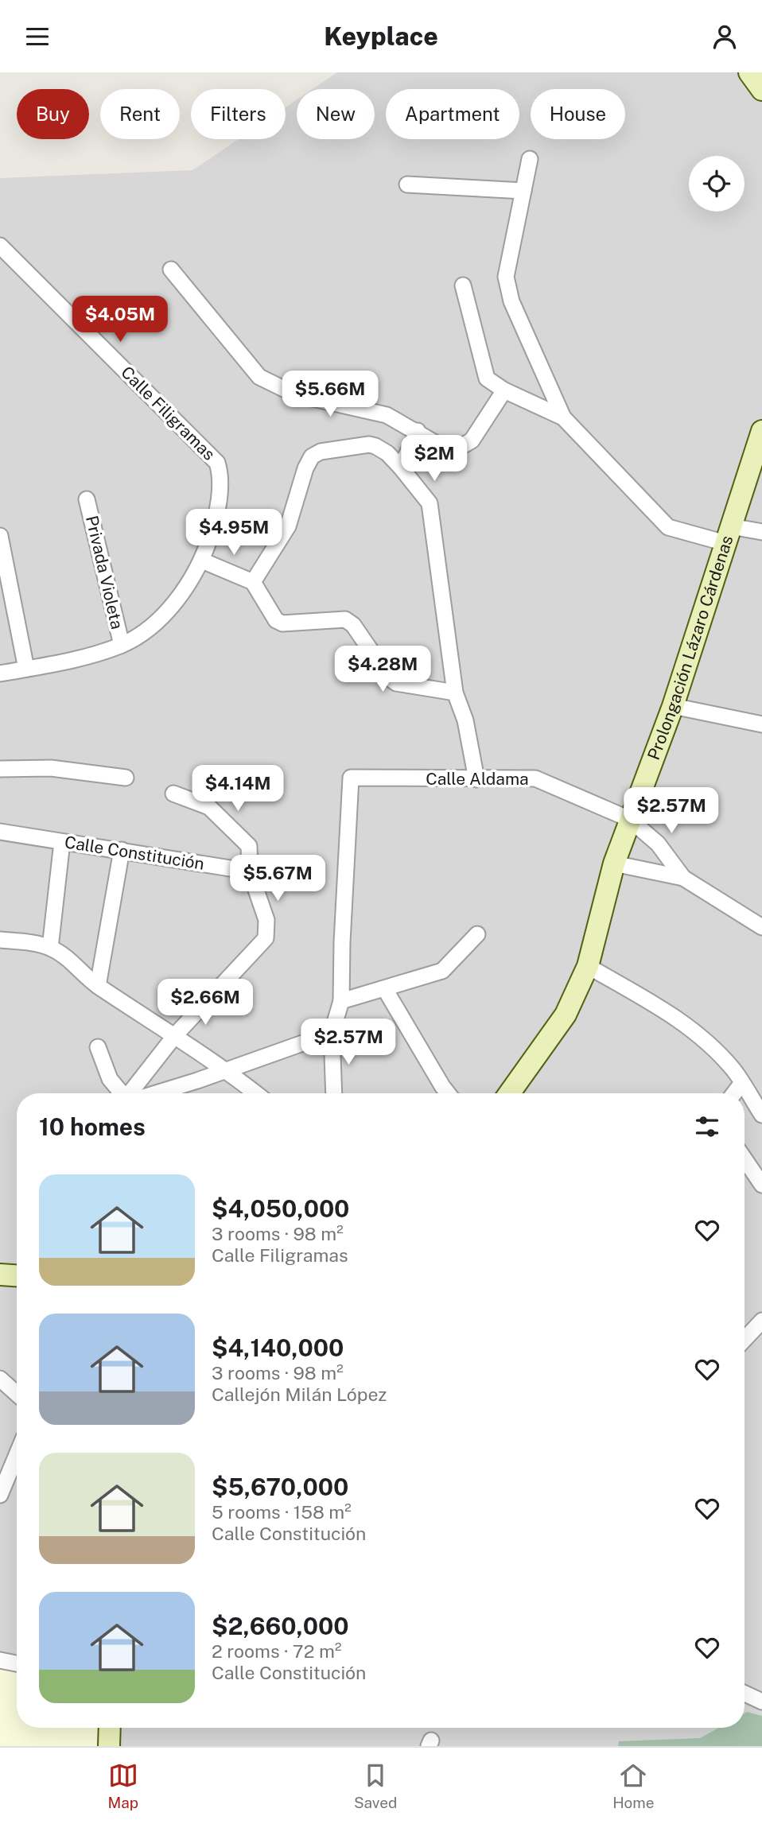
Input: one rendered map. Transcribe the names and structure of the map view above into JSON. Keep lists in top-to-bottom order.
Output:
{
  "streets": {
    "main road": ["Prolongación Lázaro Cárdenas"],
    "street": [
      "Calle Filigramas",
      "Privada Violeta",
      "Calle Aldama",
      "Calle Constitución"
    ]
  },
  "crossings": [
    ["Calle Filigramas", "Privada Violeta"],
    ["Prolongación Lázaro Cárdenas", "Calle Aldama"]
  ],
  "page": {
    "header": "Keyplace",
    "chip": [
      "Buy",
      "Rent",
      "Filters",
      "New",
      "Apartment",
      "House"
    ],
    "price": [
      "$4.05M",
      "$5.66M",
      "$2M",
      "$4.95M",
      "$4.28M",
      "$4.14M",
      "$2.57M",
      "$5.67M",
      "$2.66M",
      "$2.57M"
    ],
    "heading": "10 homes",
    "list": [
      {
        "name": "$4,050,000",
        "note": "3 rooms · 98 m² · Calle Filigramas"
      },
      {
        "name": "$4,140,000",
        "note": "3 rooms · 98 m² · Callejón Milán López"
      },
      {
        "name": "$5,670,000",
        "note": "5 rooms · 158 m² · Calle Constitución"
      },
      {
        "name": "$2,660,000",
        "note": "2 rooms · 72 m² · Calle Constitución"
      }
    ],
    "tabs": ["Map", "Saved", "Home"]
  }
}
